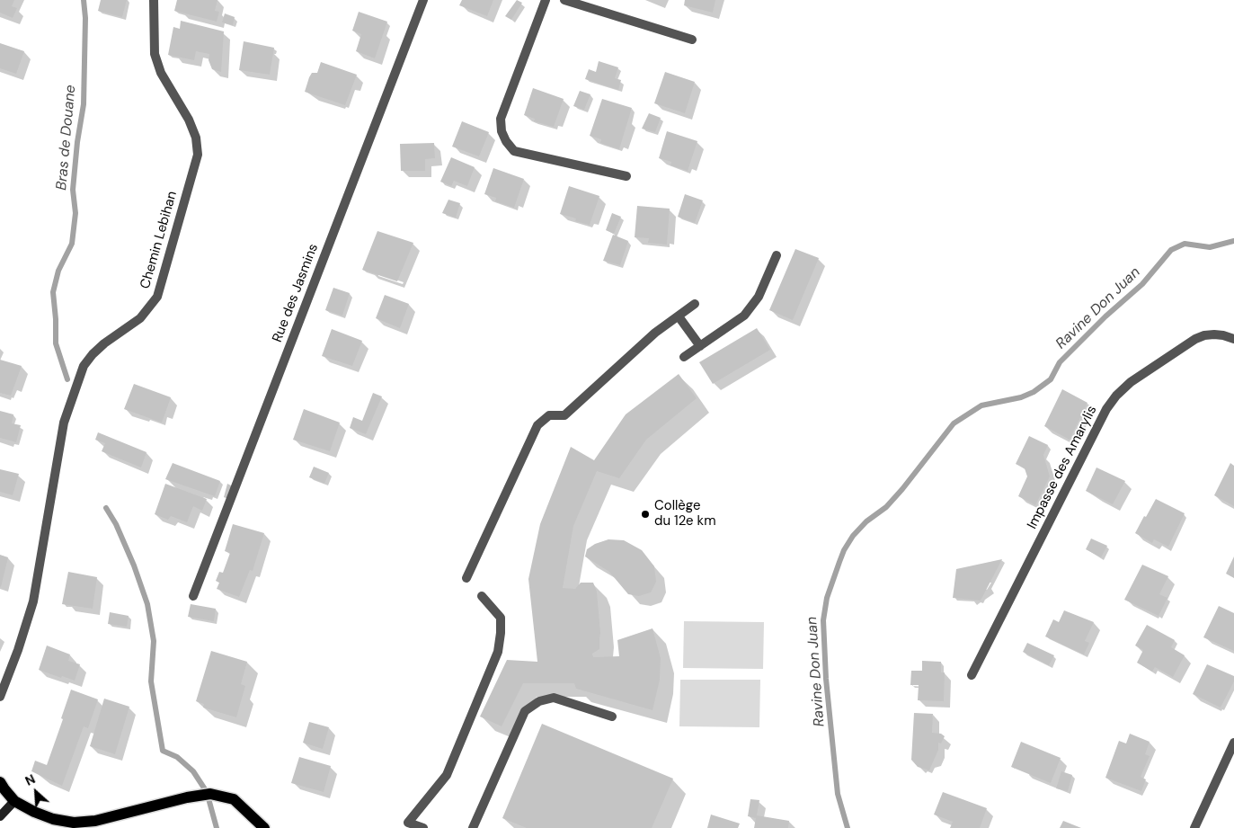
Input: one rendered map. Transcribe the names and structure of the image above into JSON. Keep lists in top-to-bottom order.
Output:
{
  "streets": {
    "street": ["Chemin Lebihan", "Rue des Jasmins", "Impasse des Amarylis"]
  },
  "water": ["Bras de Douane", "Ravine Don Juan"],
  "places": ["Collège du 12e km"],
  "north": "top left"
}
